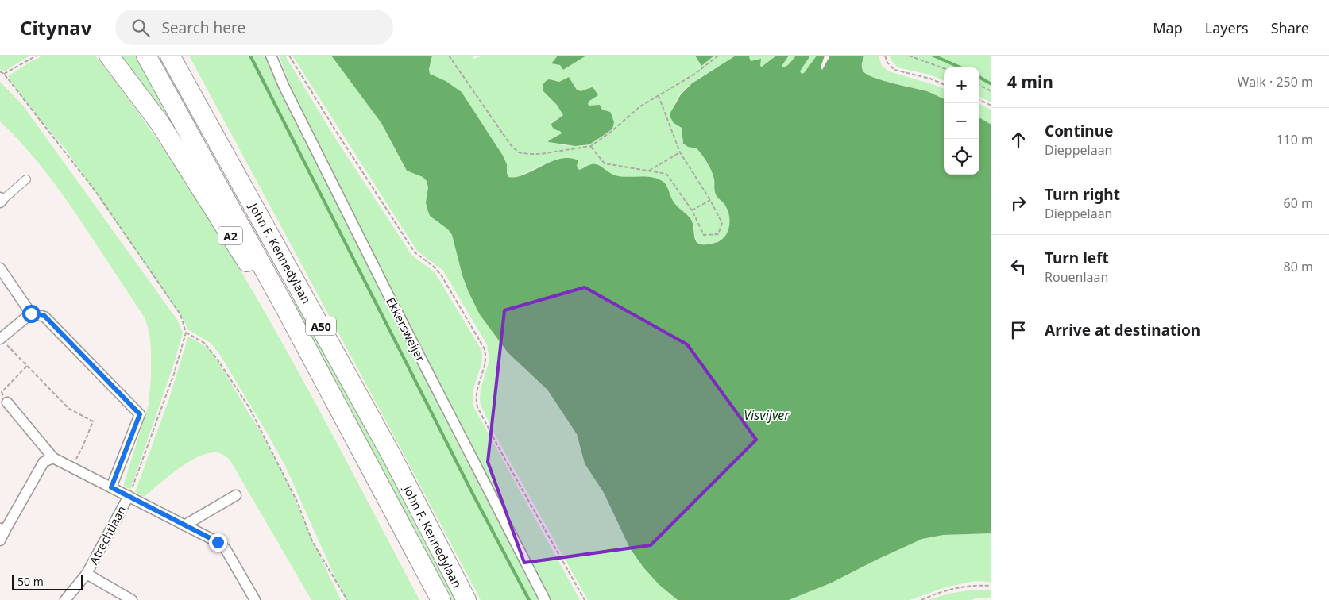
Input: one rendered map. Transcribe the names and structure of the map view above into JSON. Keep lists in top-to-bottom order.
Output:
{
  "streets": {
    "highway": ["A2", "John F. Kennedylaan", "A50"],
    "street": ["Ekkersweijer", "Atrechtlaan"]
  },
  "crossings": [
    ["A2", "John F. Kennedylaan"]
  ],
  "water": ["Visvijver"],
  "scale_bar": "50 m",
  "page": {
    "header": "Citynav",
    "search": "Search here",
    "nav": ["Map", "Layers", "Share"],
    "heading": ["4 min", "Walk · 250 m"],
    "map_buttons": ["+", "−"],
    "list": [
      ["Continue", "Dieppelaan", "110 m"],
      ["Turn right", "Dieppelaan", "60 m"],
      ["Turn left", "Rouenlaan", "80 m"],
      "Arrive at destination"
    ],
    "scale": "50 m"
  }
}
